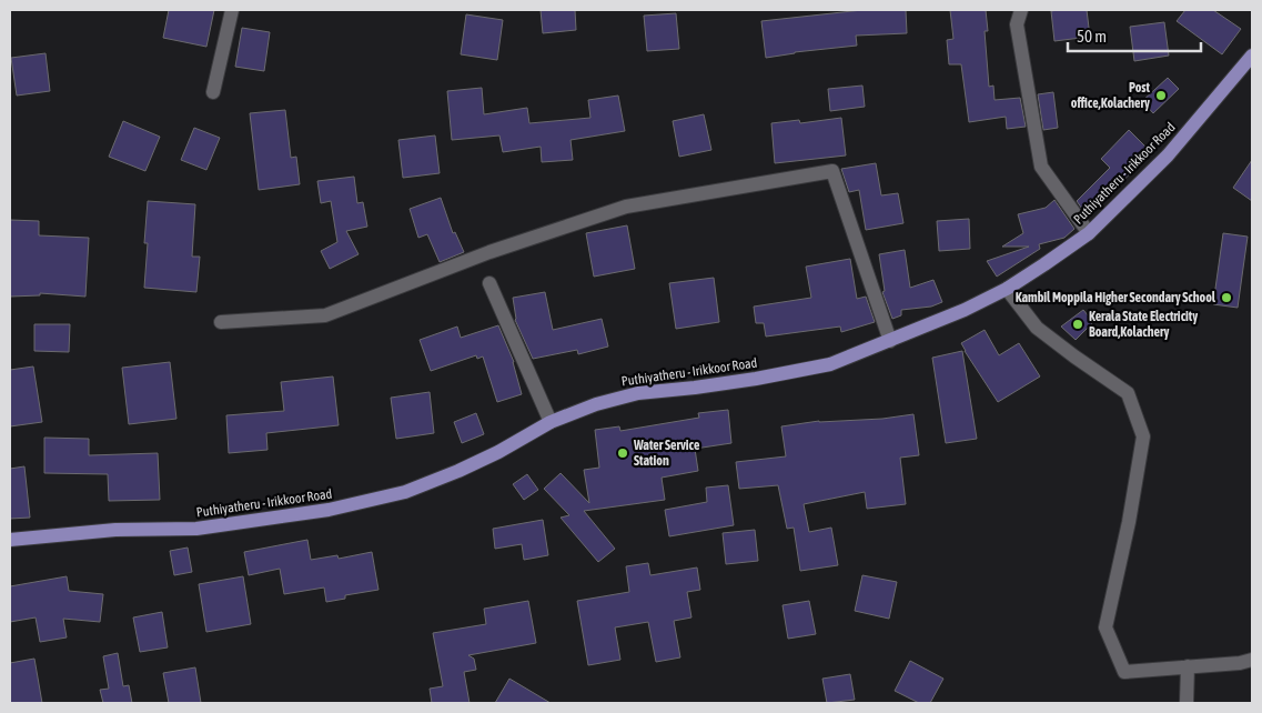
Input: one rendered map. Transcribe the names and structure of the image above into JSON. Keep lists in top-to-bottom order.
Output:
{
  "streets": {
    "main road": ["Puthiyatheru - Irikkoor Road"]
  },
  "places": [
    "Post office,Kolachery",
    "Kambil Moppila Higher Secondary School",
    "Kerala State Electricity Board,Kolachery",
    "Water Service Station"
  ],
  "scale_bar": "50 m"
}
